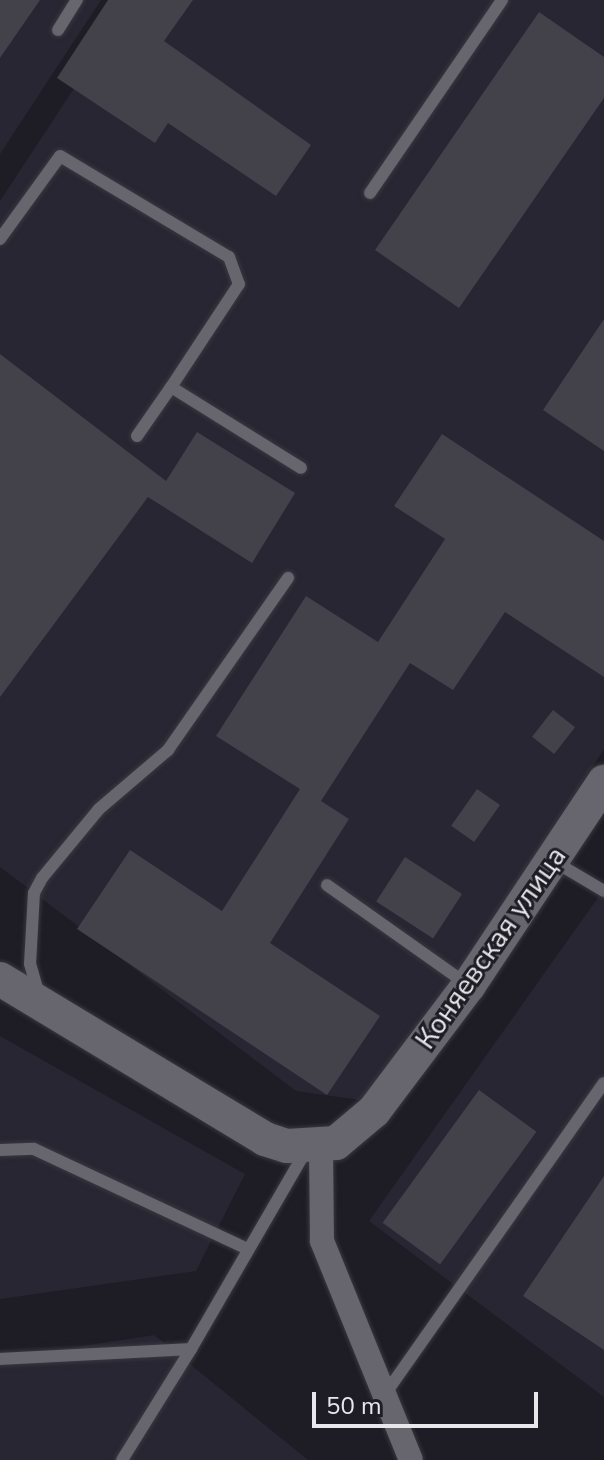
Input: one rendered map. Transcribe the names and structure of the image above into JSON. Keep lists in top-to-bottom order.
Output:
{
  "streets": {
    "street": ["Коняевская улица"]
  },
  "scale_bar": "50 m"
}
